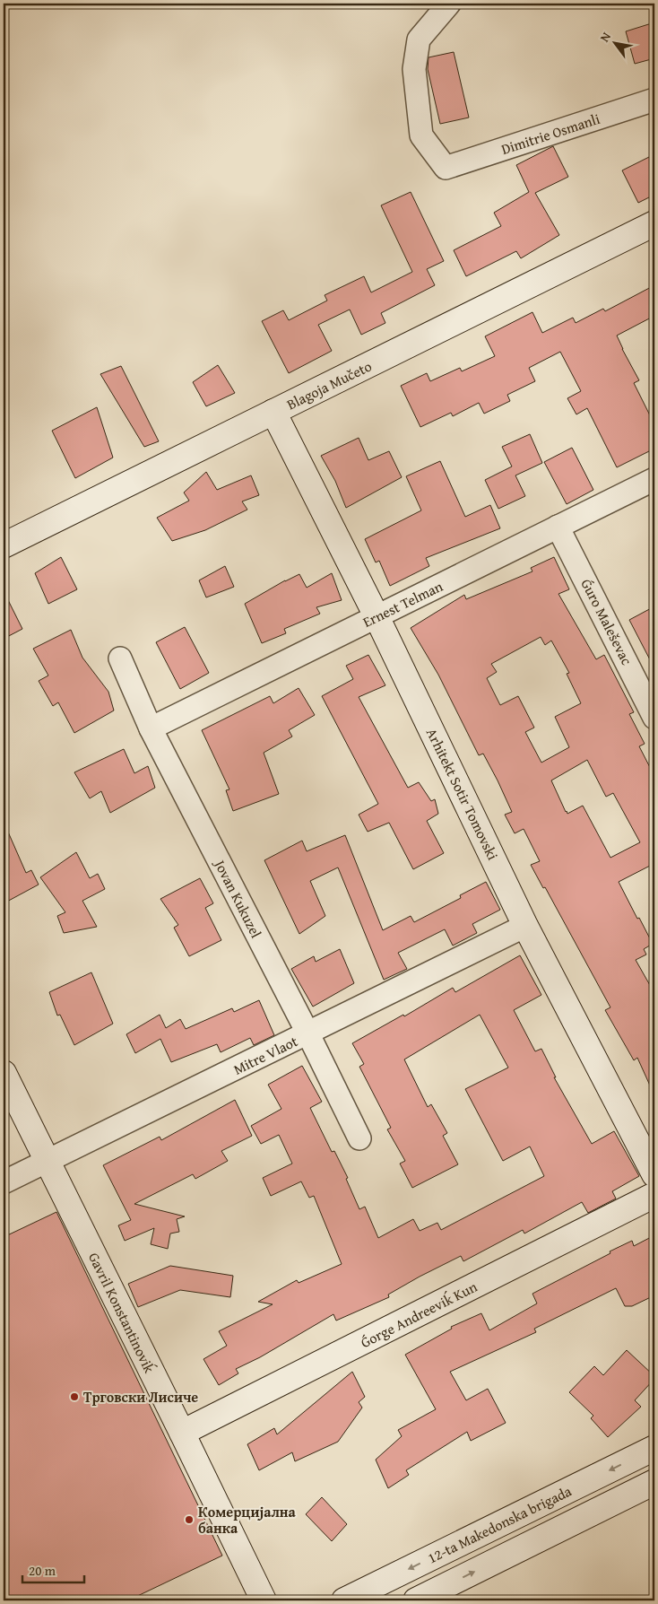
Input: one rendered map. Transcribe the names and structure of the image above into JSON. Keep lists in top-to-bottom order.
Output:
{
  "streets": {
    "street": [
      "Dimitrie Osmanli",
      "Blagoja Mučeto",
      "Ernest Telman",
      "Ǵuro Maleševac",
      "Arhitekt Sotir Tomovski",
      "Jovan Kukuzel",
      "Mitre Vlaot",
      "Gavril Konstantinoviḱ",
      "Ǵorge Andreeviḱ Kun",
      "12-ta Makedonska brigada"
    ]
  },
  "crossings": [
    ["Blagoja Mučeto", "Arhitekt Sotir Tomovski"],
    ["Ernest Telman", "Ǵuro Maleševac"],
    ["Ernest Telman", "Arhitekt Sotir Tomovski"],
    ["Ernest Telman", "Jovan Kukuzel"],
    ["Arhitekt Sotir Tomovski", "Mitre Vlaot"],
    ["Jovan Kukuzel", "Mitre Vlaot"],
    ["Mitre Vlaot", "Gavril Konstantinoviḱ"],
    ["Gavril Konstantinoviḱ", "Ǵorge Andreeviḱ Kun"]
  ],
  "places": ["Трговски Лисиче", "Комерцијална банка"],
  "scale_bar": "20 m",
  "north": "top left"
}
